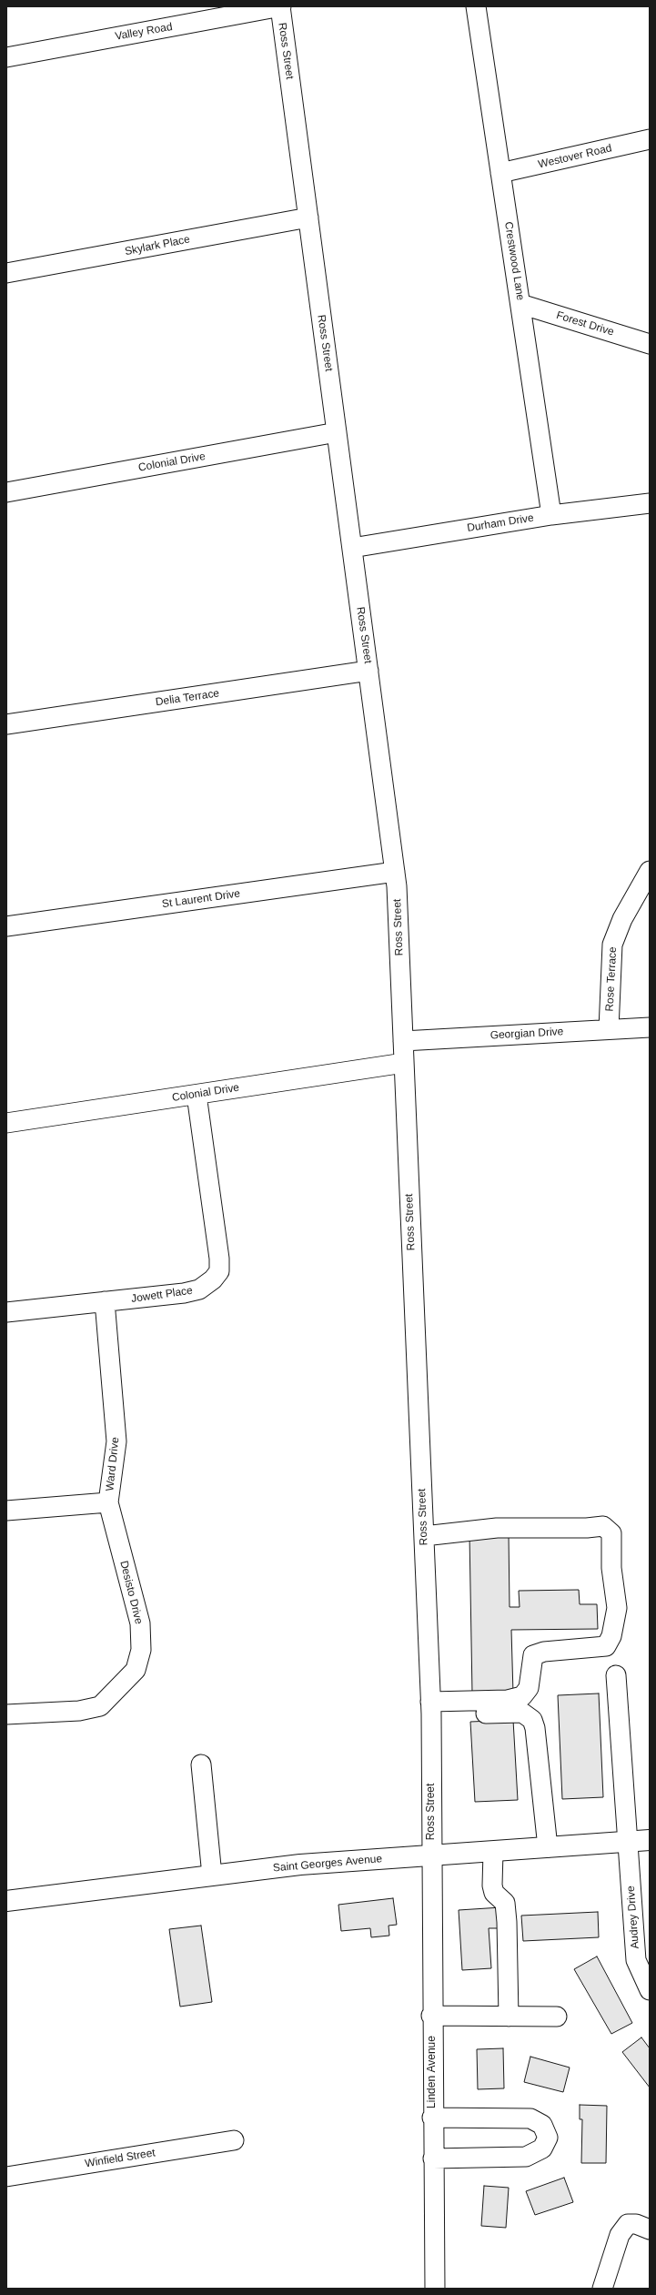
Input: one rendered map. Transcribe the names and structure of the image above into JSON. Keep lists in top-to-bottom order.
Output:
{
  "streets": {
    "main road": ["Saint Georges Avenue"],
    "street": [
      "Valley Road",
      "Ross Street",
      "Westover Road",
      "Skylark Place",
      "Crestwood Lane",
      "Forest Drive",
      "Colonial Drive",
      "Durham Drive",
      "Delia Terrace",
      "St Laurent Drive",
      "Rose Terrace",
      "Georgian Drive",
      "Jowett Place",
      "Ward Drive",
      "Desisto Drive",
      "Audrey Drive",
      "Linden Avenue",
      "Winfield Street"
    ]
  },
  "crossings": [
    ["Valley Road", "Ross Street"],
    ["Ross Street", "Skylark Place"],
    ["Ross Street", "Colonial Drive"],
    ["Ross Street", "Durham Drive"],
    ["Ross Street", "Delia Terrace"],
    ["Ross Street", "St Laurent Drive"],
    ["Ross Street", "Georgian Drive"],
    ["Ross Street", "Saint Georges Avenue"],
    ["Ross Street", "Linden Avenue"],
    ["Westover Road", "Crestwood Lane"],
    ["Crestwood Lane", "Forest Drive"],
    ["Crestwood Lane", "Durham Drive"],
    ["Colonial Drive", "Jowett Place"],
    ["Rose Terrace", "Georgian Drive"],
    ["Jowett Place", "Ward Drive"],
    ["Ward Drive", "Desisto Drive"],
    ["Saint Georges Avenue", "Audrey Drive"],
    ["Saint Georges Avenue", "Linden Avenue"]
  ]
}
